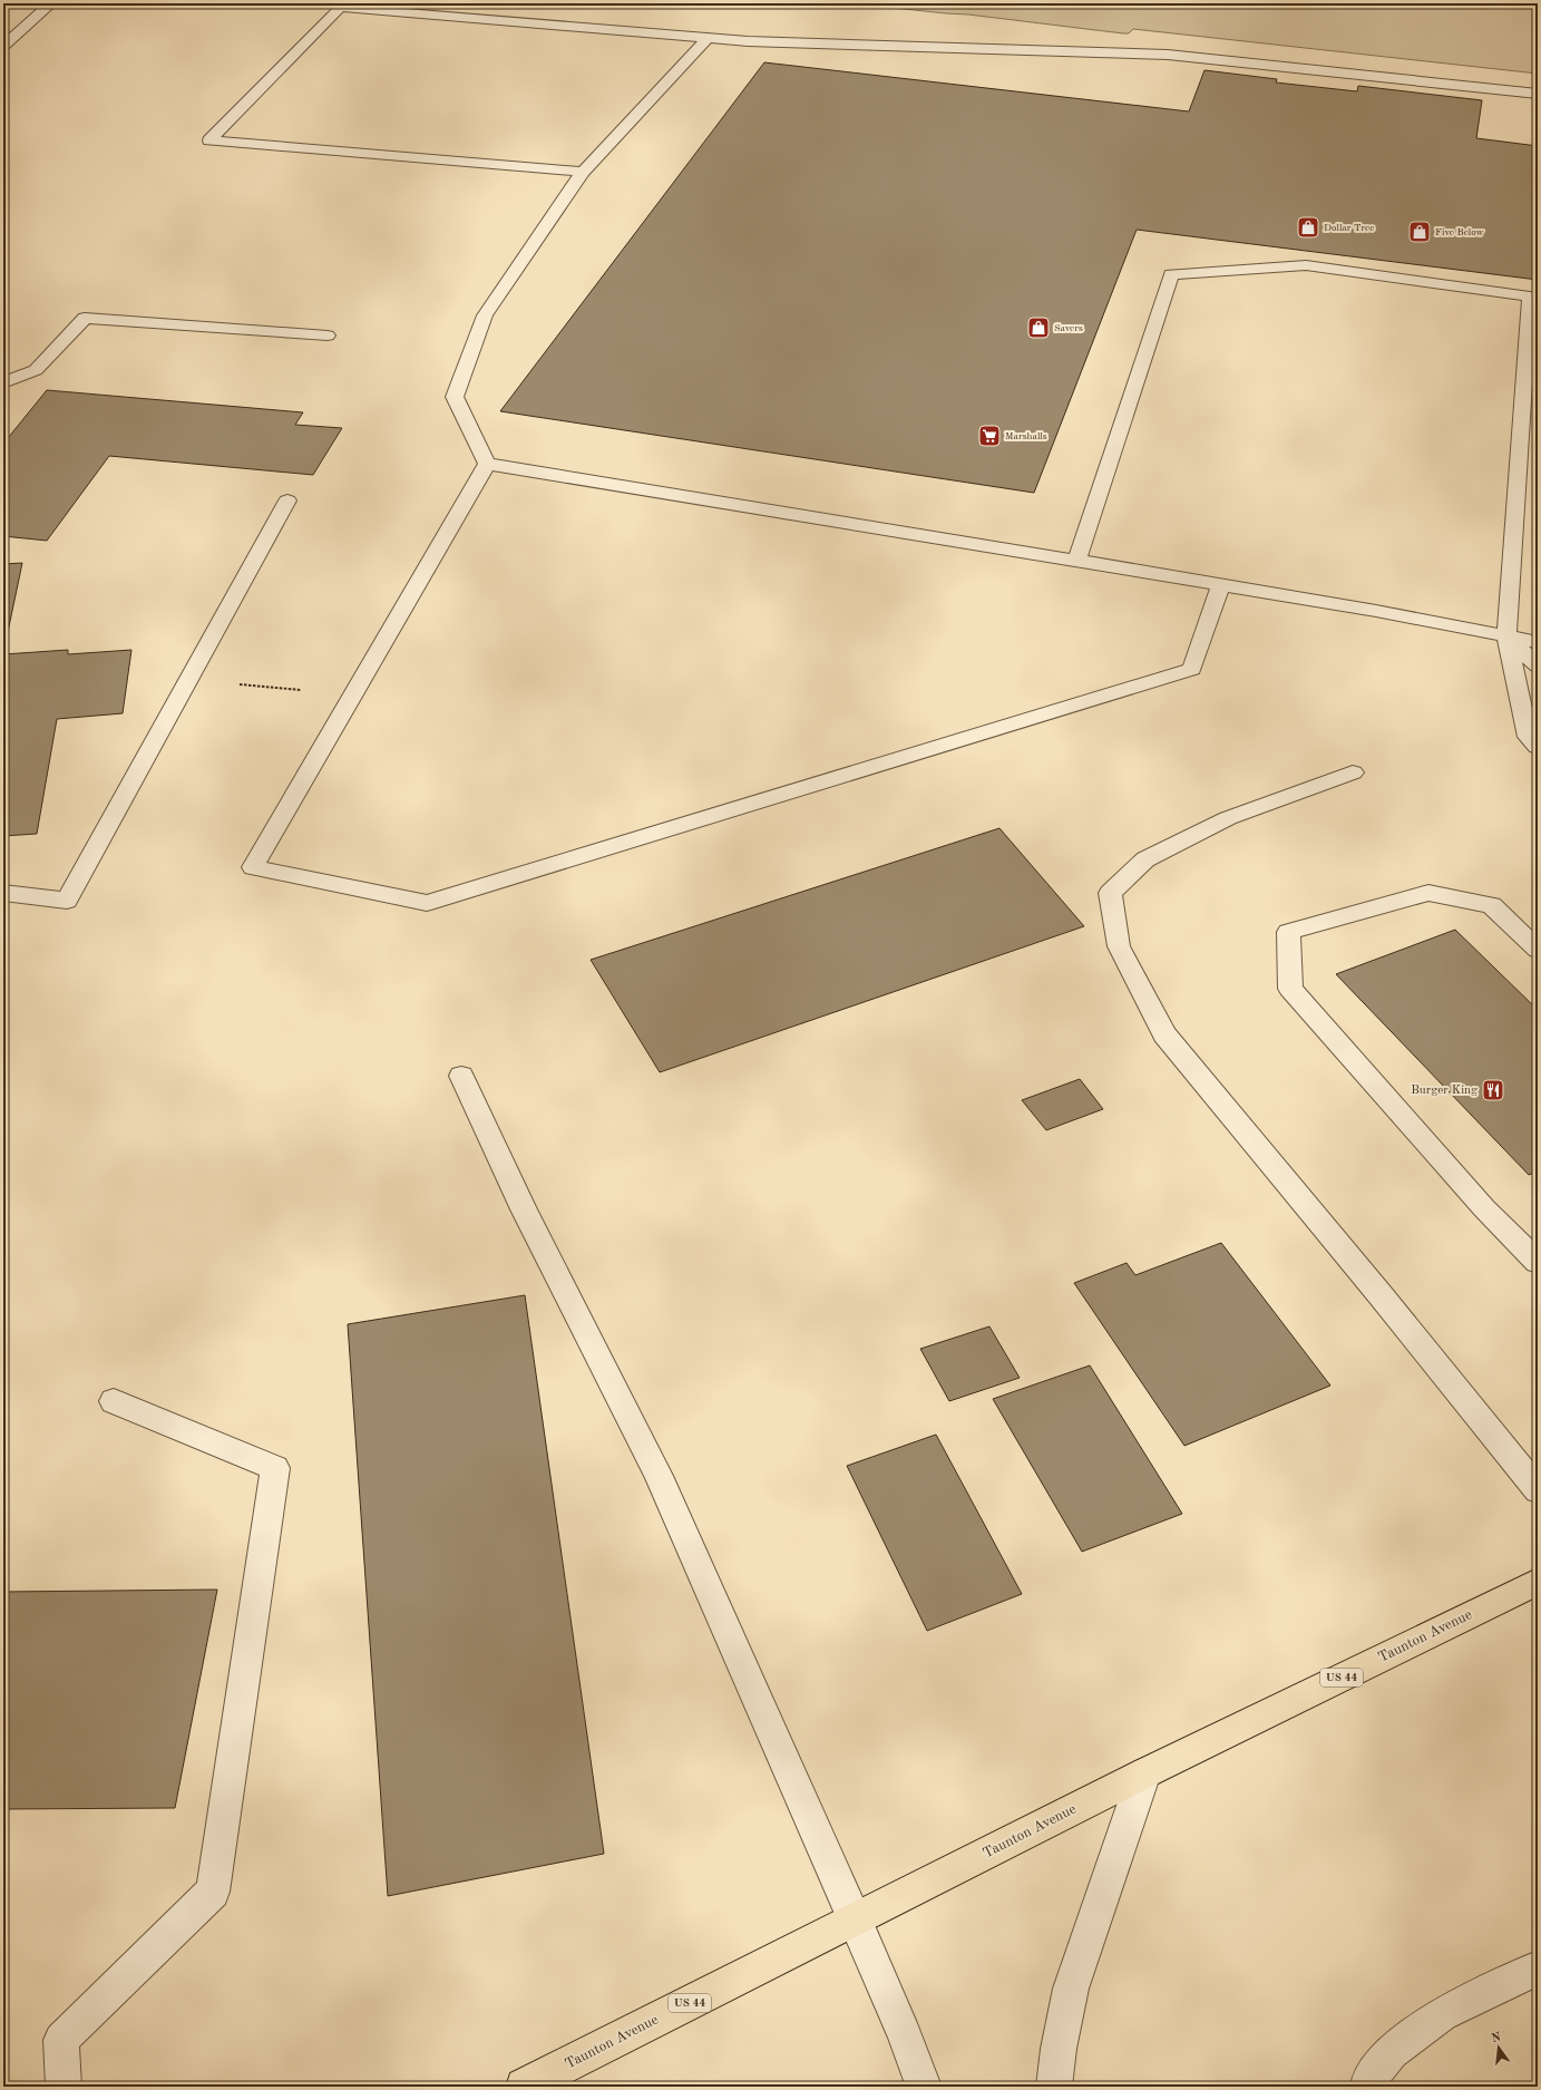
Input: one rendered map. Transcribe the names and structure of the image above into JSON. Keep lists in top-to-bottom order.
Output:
{
  "streets": {
    "highway": ["Taunton Avenue", "US 44"]
  },
  "places": {
    "shop": ["Dollar Tree", "Five Below", "Savers"],
    "supermarket": ["Marshalls"],
    "restaurant": ["Burger King"]
  },
  "north": "top"
}
